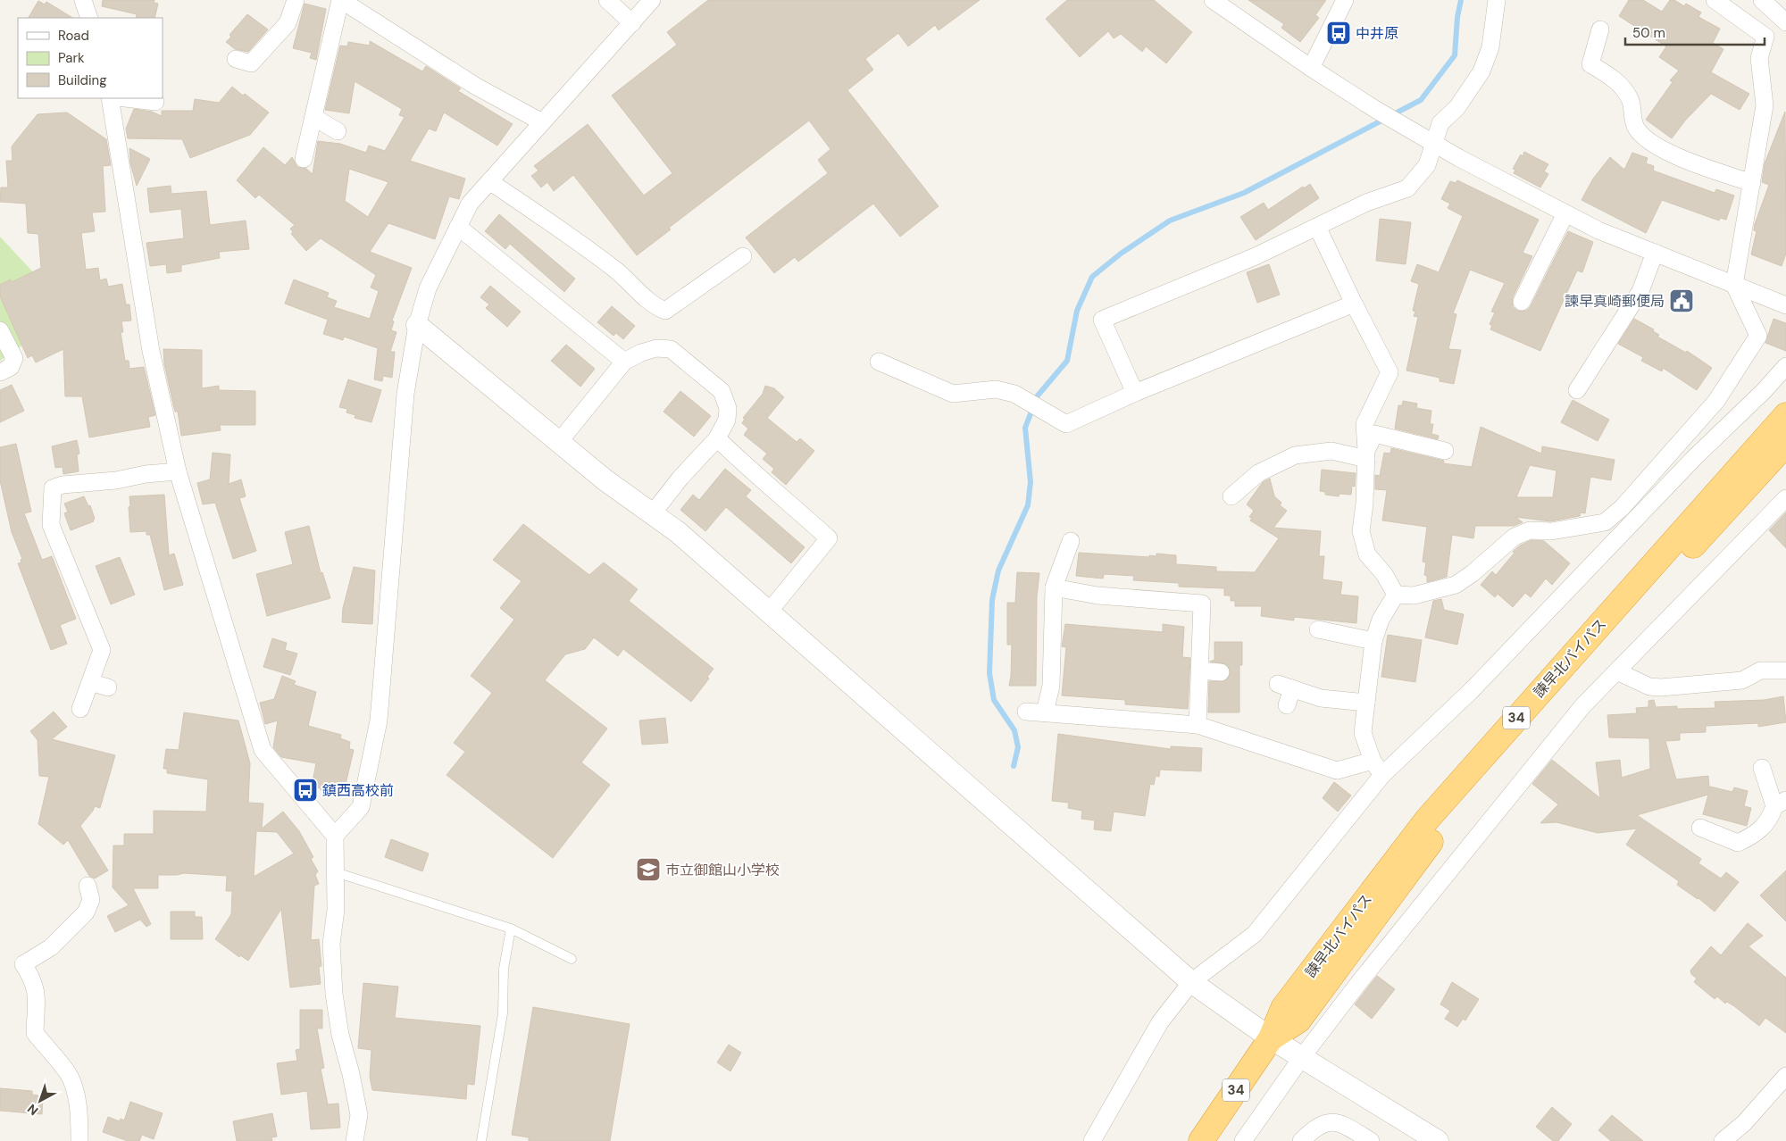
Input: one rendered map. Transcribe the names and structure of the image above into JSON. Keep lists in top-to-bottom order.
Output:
{
  "streets": {
    "highway": ["諫早北バイパス", "34"]
  },
  "places": {
    "bus stop": ["中井原", "鎮西高校前"],
    "public building": ["諫早真崎郵便局"],
    "school or university": ["市立御館山小学校"]
  },
  "legend": ["Road", "Park", "Building"],
  "scale_bar": "50 m",
  "north": "bottom left"
}
